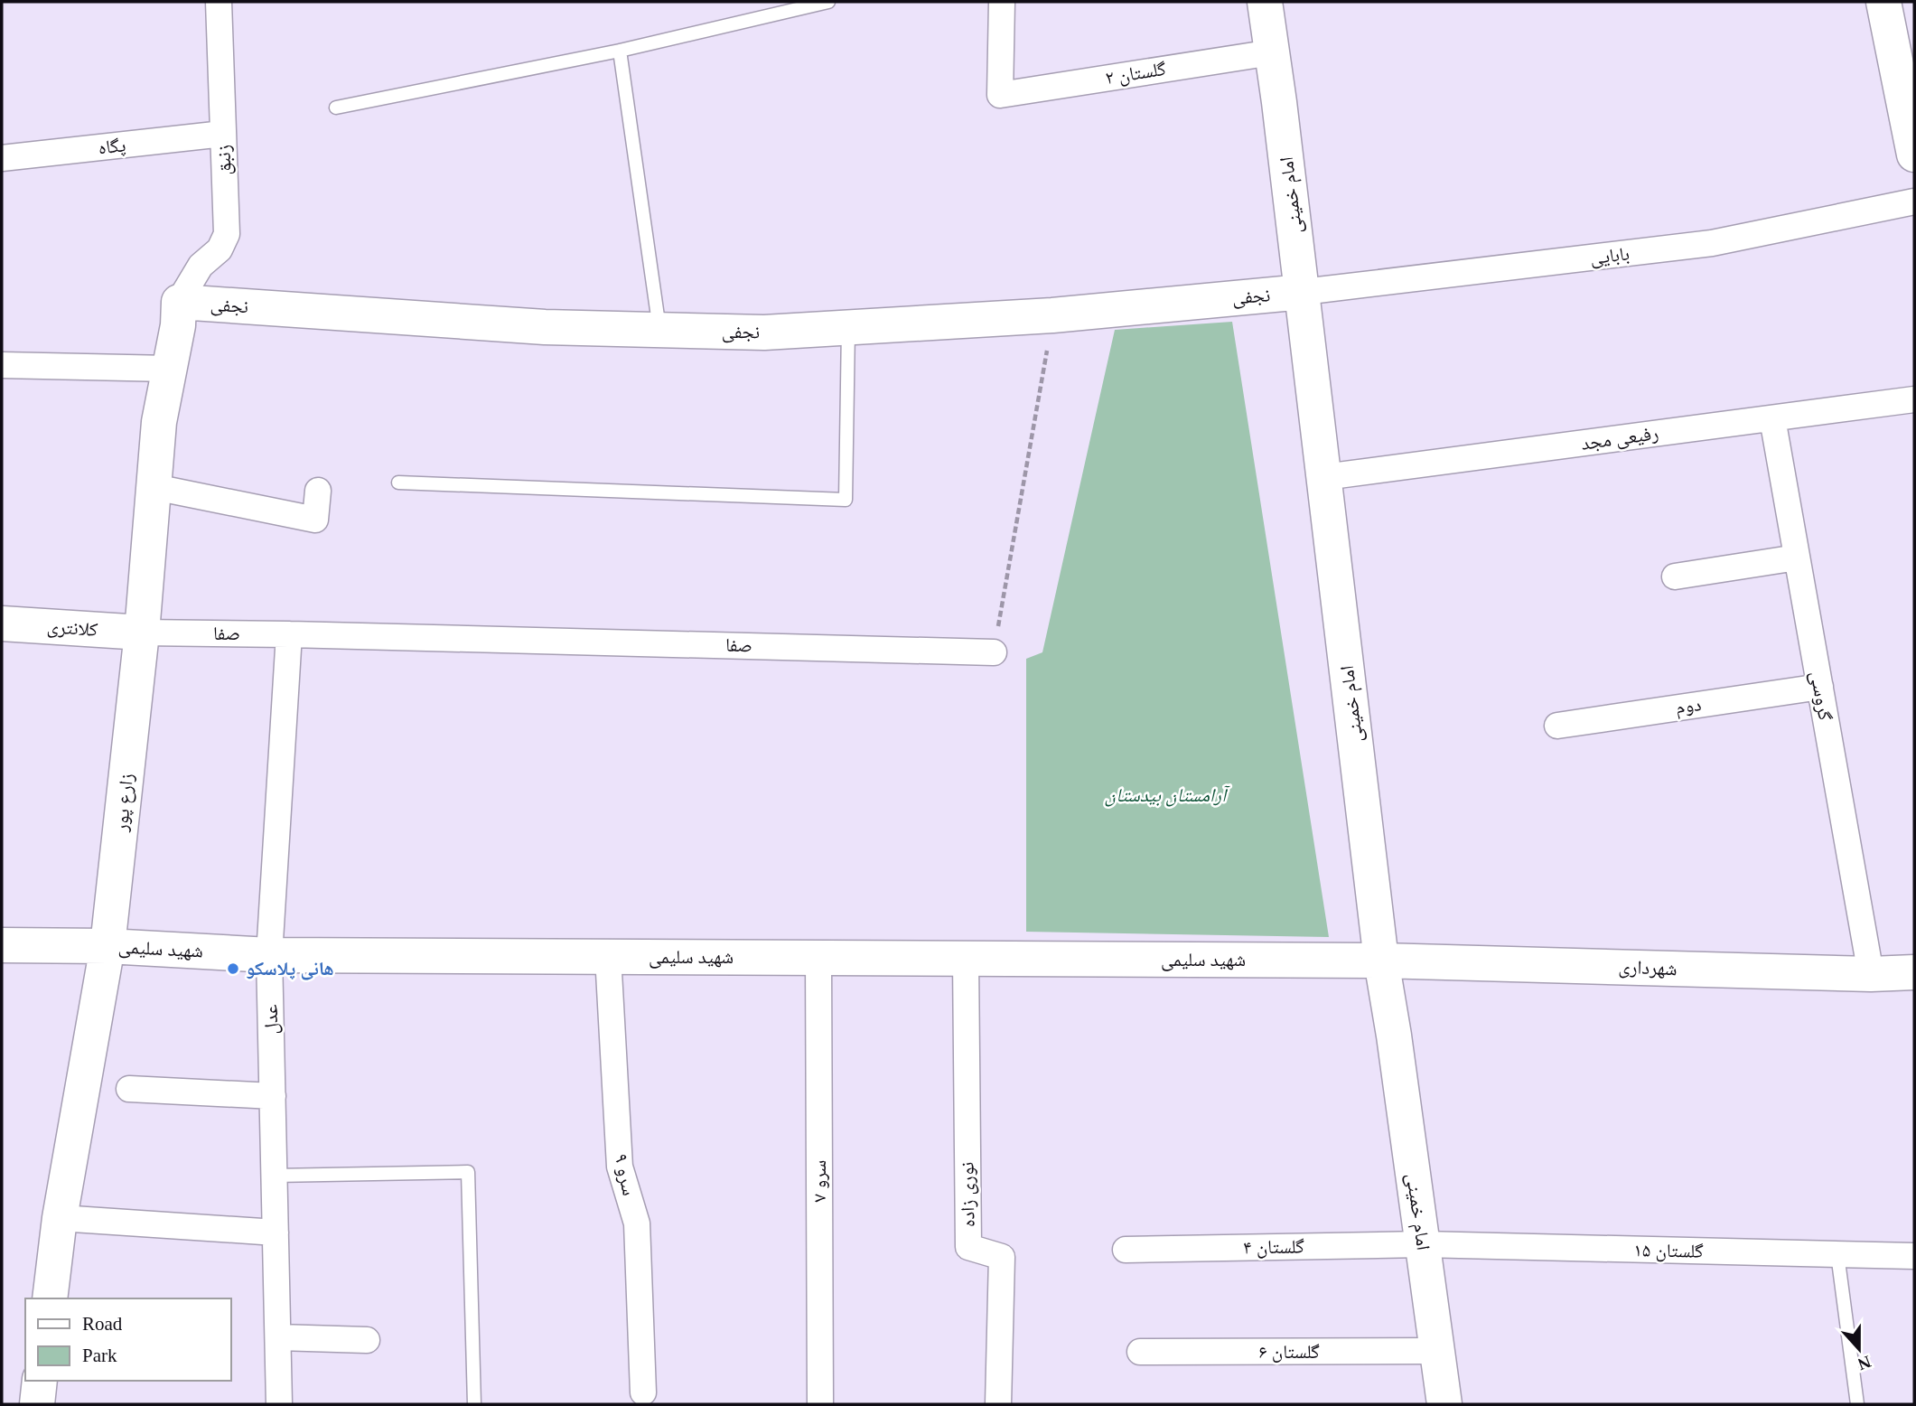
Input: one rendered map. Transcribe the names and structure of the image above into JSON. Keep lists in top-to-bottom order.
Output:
{
  "streets": {
    "street": [
      "گلستان ۲",
      "پگاه",
      "زنبق",
      "امام خمینی",
      "بابایی",
      "نجفی",
      "رفیعی مجد",
      "کلانتری",
      "صفا",
      "گروسی",
      "دوم",
      "زارع پور",
      "شهید سلیمی",
      "شهرداری",
      "عدل",
      "سرو ۹",
      "سرو ۷",
      "نوری زاده",
      "گلستان ۴",
      "گلستان ۱۵",
      "گلستان ۶"
    ]
  },
  "crossings": [
    ["گلستان ۲", "امام خمینی"],
    ["پگاه", "زنبق"],
    ["زنبق", "نجفی"],
    ["زنبق", "زارع پور"],
    ["امام خمینی", "بابایی"],
    ["امام خمینی", "نجفی"],
    ["امام خمینی", "رفیعی مجد"],
    ["امام خمینی", "شهید سلیمی"],
    ["امام خمینی", "شهرداری"],
    ["امام خمینی", "گلستان ۴"],
    ["امام خمینی", "گلستان ۱۵"],
    ["امام خمینی", "گلستان ۶"],
    ["بابایی", "نجفی"],
    ["نجفی", "زارع پور"],
    ["رفیعی مجد", "گروسی"],
    ["کلانتری", "صفا"],
    ["کلانتری", "زارع پور"],
    ["صفا", "زارع پور"],
    ["صفا", "عدل"],
    ["گروسی", "دوم"],
    ["گروسی", "شهرداری"],
    ["زارع پور", "شهید سلیمی"],
    ["شهید سلیمی", "شهرداری"],
    ["شهید سلیمی", "عدل"],
    ["شهید سلیمی", "سرو ۹"],
    ["شهید سلیمی", "سرو ۷"],
    ["شهید سلیمی", "نوری زاده"],
    ["گلستان ۴", "گلستان ۱۵"]
  ],
  "parks": ["آرامستان بیدستان"],
  "places": ["هانی پلاسکو"],
  "legend": ["Road", "Park"],
  "north": "bottom"
}
